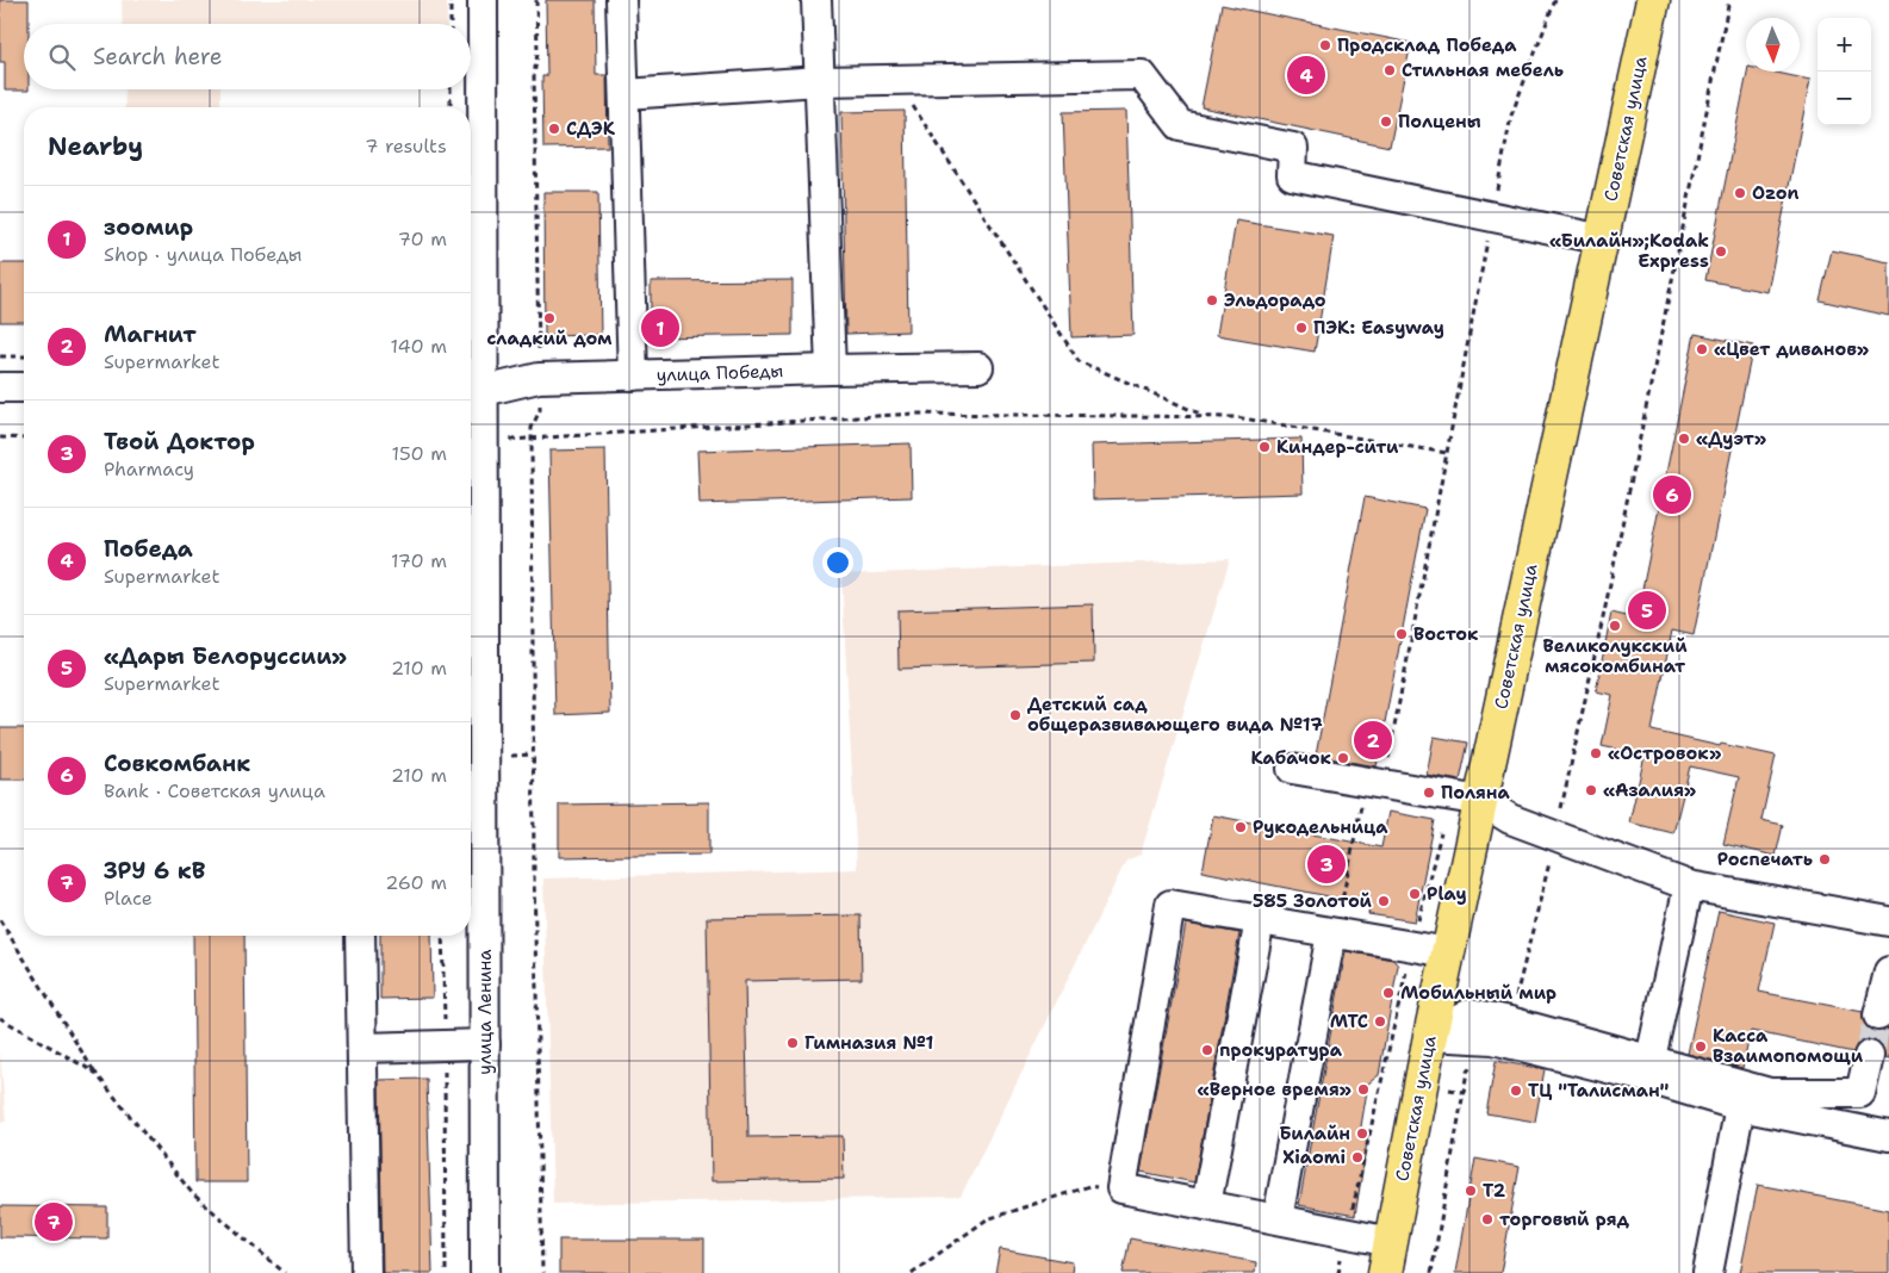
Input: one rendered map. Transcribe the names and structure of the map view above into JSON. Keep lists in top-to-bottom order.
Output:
{
  "streets": {
    "main road": ["Советская улица"],
    "street": ["улица Победы", "улица Ленина"]
  },
  "crossings": [
    ["улица Победы", "улица Ленина"]
  ],
  "places": [
    "Продсклад Победа",
    "Стильная мебель",
    "Полцены",
    "СДЭК",
    "Ozon",
    "«Билайн»;Kodak Express",
    "Эльдорадо",
    "сладкий дом",
    "ПЭК: Easyway",
    "«Цвет диванов»",
    "«Дуэт»",
    "Киндер-сити",
    "Великолукский мясокомбинат",
    "Восток",
    "Детский сад общеразвивающего вида №17",
    "«Островок»",
    "Кабачок",
    "«Азалия»",
    "Поляна",
    "Рукодельница",
    "Роспечать",
    "Рlay",
    "585 Золотой",
    "Мобильный мир",
    "МТС",
    "Гимназия №1",
    "Касса Взаимопомощи",
    "прокуратура",
    "«Верное время»",
    "ТЦ \"Талисман\"",
    "Билайн",
    "Xiaomi",
    "T2",
    "торговый ряд"
  ],
  "north": "bottom",
  "page": {
    "map_buttons": ["+", "−"],
    "search": "Search here",
    "pins": [
      "4",
      "1",
      "6",
      "5",
      "2",
      "3",
      "7"
    ],
    "heading": ["Nearby", "7 results"],
    "list": [
      {
        "mark": "1",
        "name": "зоомир",
        "note": "Shop · улица Победы",
        "value": "70 m"
      },
      {
        "mark": "2",
        "name": "Магнит",
        "note": "Supermarket",
        "value": "140 m"
      },
      {
        "mark": "3",
        "name": "Твой Доктор",
        "note": "Pharmacy",
        "value": "150 m"
      },
      {
        "mark": "4",
        "name": "Победа",
        "note": "Supermarket",
        "value": "170 m"
      },
      {
        "mark": "5",
        "name": "«Дары Белоруссии»",
        "note": "Supermarket",
        "value": "210 m"
      },
      {
        "mark": "6",
        "name": "Совкомбанк",
        "note": "Bank · Советская улица",
        "value": "210 m"
      },
      {
        "mark": "7",
        "name": "ЗРУ 6 кВ",
        "note": "Place",
        "value": "260 m"
      }
    ]
  }
}
